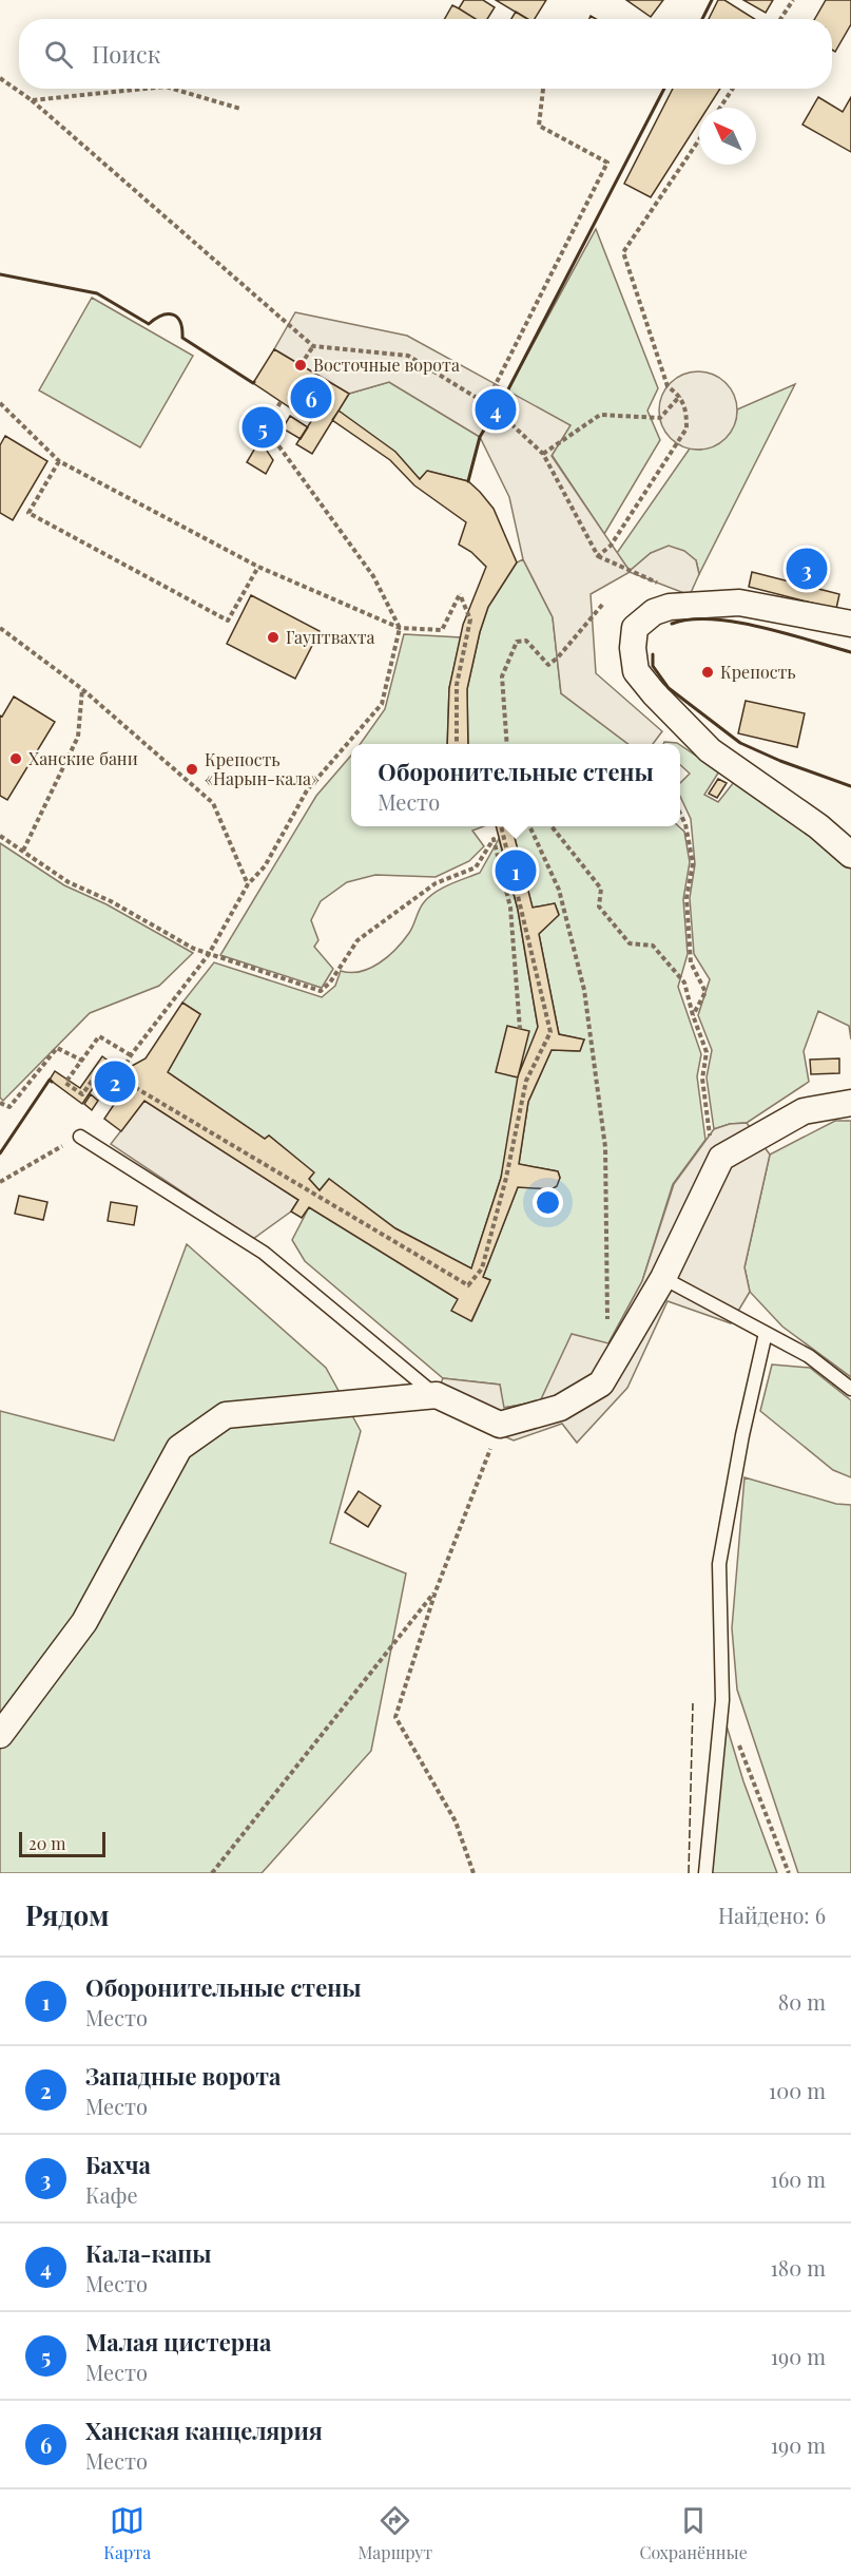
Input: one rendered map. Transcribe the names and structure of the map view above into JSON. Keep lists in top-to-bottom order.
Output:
{
  "places": [
    "Восточные ворота",
    "Гауптвахта",
    "Крепость",
    "Ханские бани",
    "Крепость «Нарын-кала»"
  ],
  "scale_bar": "20 m",
  "north": "top left",
  "page": {
    "search": "Поиск",
    "pins": [
      "6",
      "4",
      "5",
      "3",
      "1",
      "2"
    ],
    "popup": ["Оборонительные стены", "Место"],
    "scale": "20 m",
    "heading": ["Рядом", "Найдено: 6"],
    "list": [
      {
        "mark": "1",
        "name": "Оборонительные стены",
        "note": "Место",
        "value": "80 m"
      },
      {
        "mark": "2",
        "name": "Западные ворота",
        "note": "Место",
        "value": "100 m"
      },
      {
        "mark": "3",
        "name": "Бахча",
        "note": "Кафе",
        "value": "160 m"
      },
      {
        "mark": "4",
        "name": "Кала-капы",
        "note": "Место",
        "value": "180 m"
      },
      {
        "mark": "5",
        "name": "Малая цистерна",
        "note": "Место",
        "value": "190 m"
      },
      {
        "mark": "6",
        "name": "Ханская канцелярия",
        "note": "Место",
        "value": "190 m"
      }
    ],
    "nav": ["Карта", "Маршрут", "Сохранённые"]
  }
}
